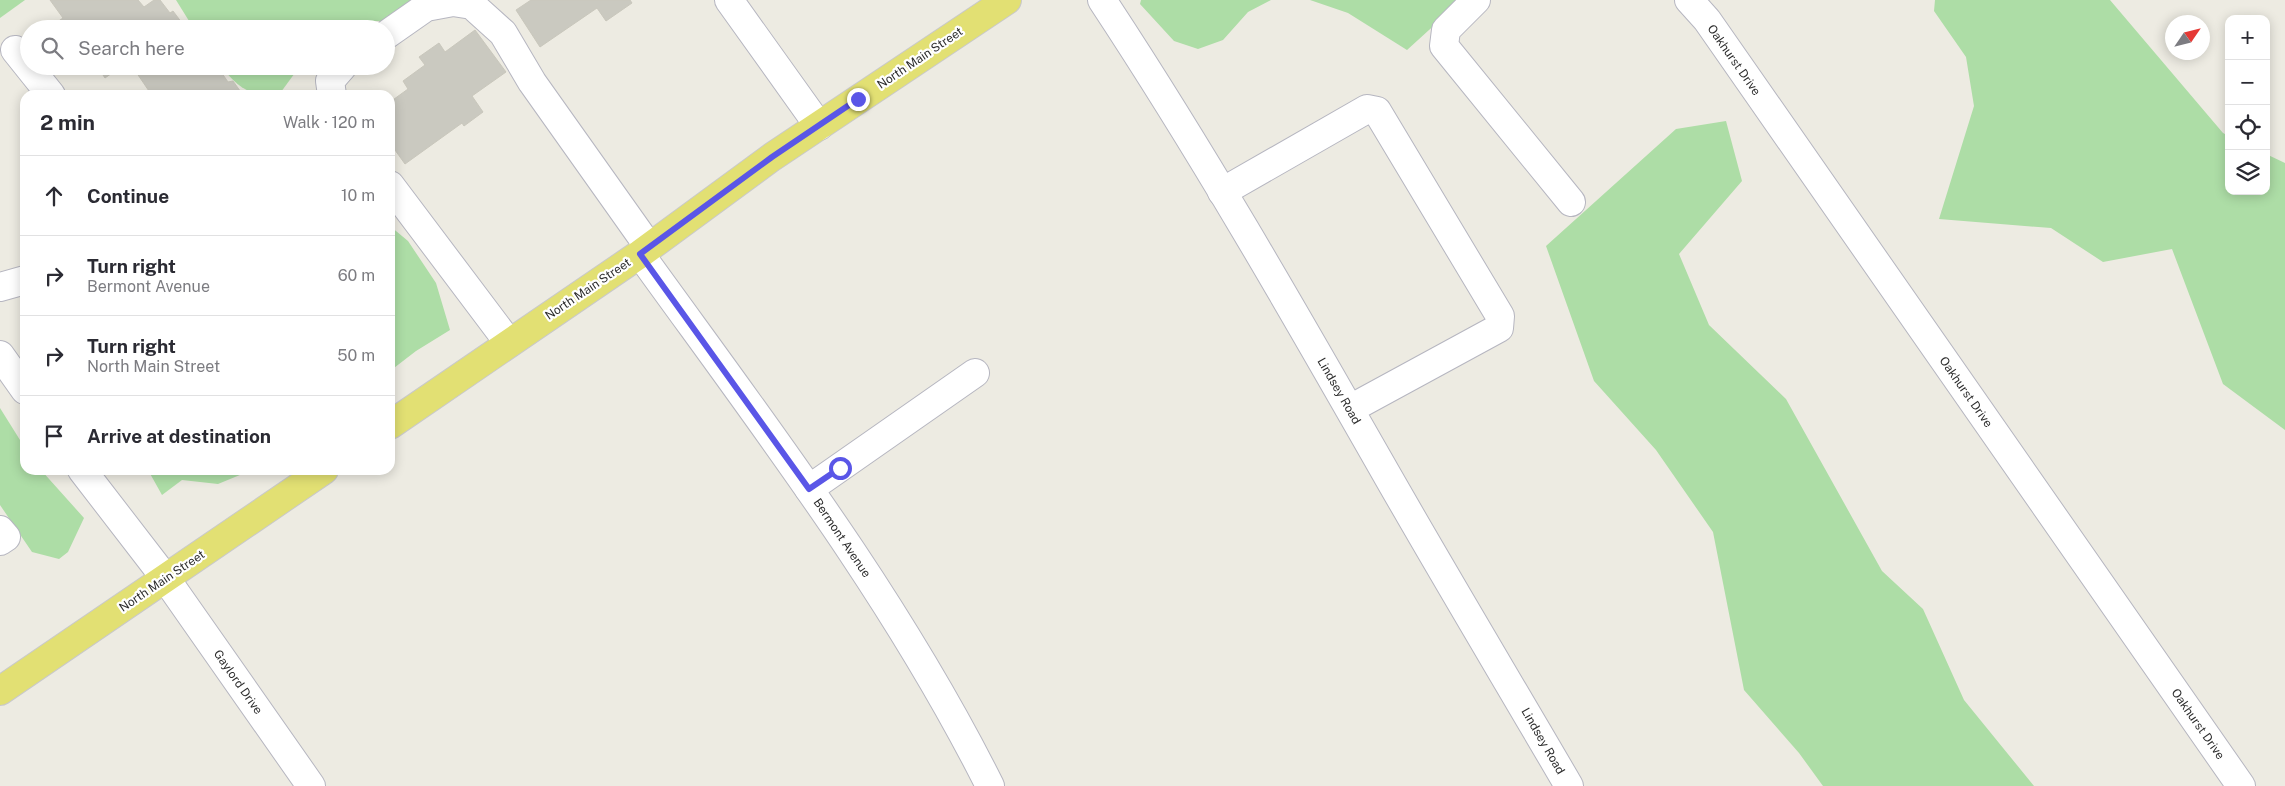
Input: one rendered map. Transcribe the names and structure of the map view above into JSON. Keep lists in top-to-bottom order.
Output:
{
  "streets": {
    "main road": ["North Main Street"],
    "street": [
      "Oakhurst Drive",
      "Lindsey Road",
      "Bermont Avenue",
      "Gaylord Drive"
    ]
  },
  "crossings": [
    ["North Main Street", "Bermont Avenue"],
    ["North Main Street", "Gaylord Drive"]
  ],
  "north": "top right",
  "page": {
    "map_buttons": ["+", "−"],
    "search": "Search here",
    "heading": ["2 min", "Walk · 120 m"],
    "list": [
      ["Continue", "10 m"],
      ["Turn right", "Bermont Avenue", "60 m"],
      ["Turn right", "North Main Street", "50 m"],
      "Arrive at destination"
    ]
  }
}
